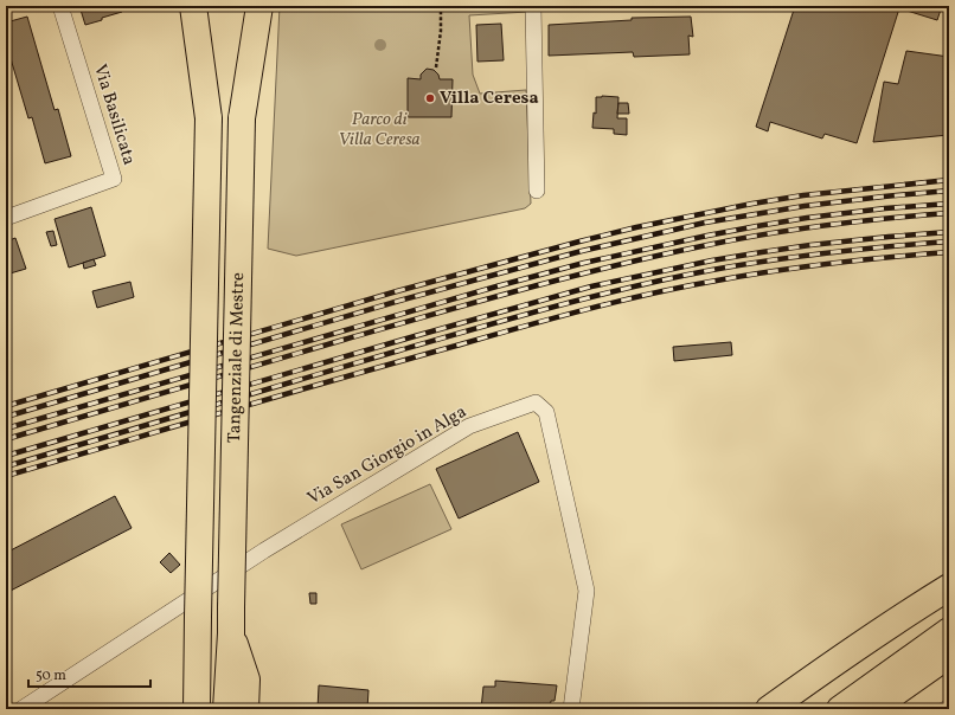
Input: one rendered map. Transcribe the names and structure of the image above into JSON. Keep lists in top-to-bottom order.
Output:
{
  "streets": {
    "highway": ["Tangenziale di Mestre"],
    "street": ["Via Basilicata", "Via San Giorgio in Alga"]
  },
  "parks": ["Parco di Villa Ceresa"],
  "places": ["Villa Ceresa"],
  "scale_bar": "50 m"
}
